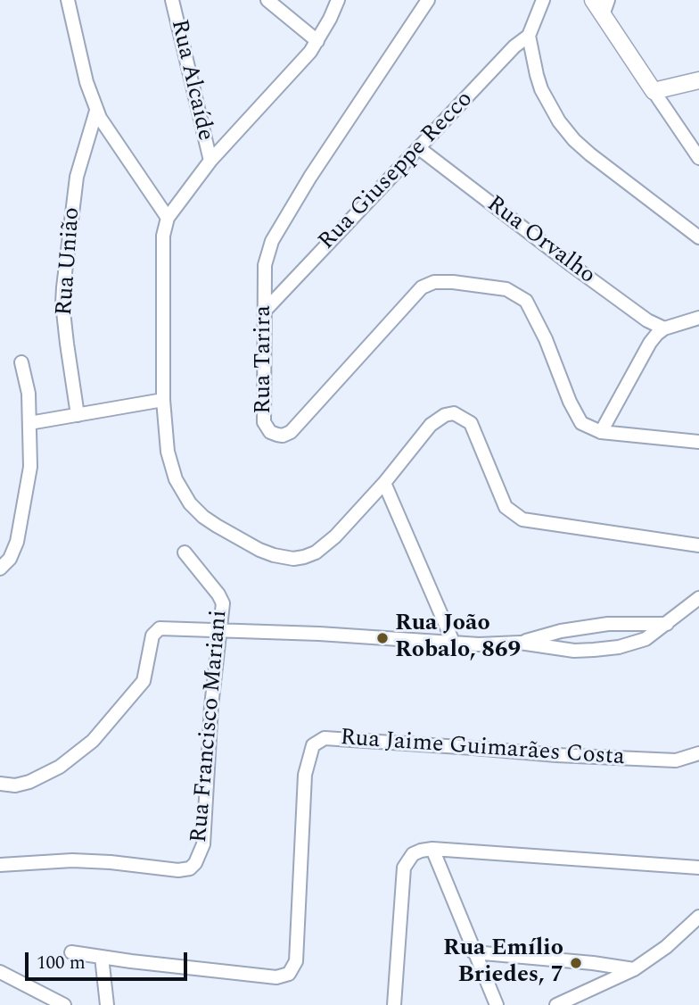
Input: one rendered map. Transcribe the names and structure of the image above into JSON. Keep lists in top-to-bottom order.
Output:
{
  "streets": {
    "street": [
      "Rua Alcaíde",
      "Rua Giuseppe Recco",
      "Rua Orvalho",
      "Rua União",
      "Rua Tarira",
      "Rua Francisco Mariani",
      "Rua Jaime Guimarães Costa"
    ]
  },
  "crossings": [
    ["Rua Giuseppe Recco", "Rua Orvalho"],
    ["Rua Giuseppe Recco", "Rua Tarira"]
  ],
  "places": ["Rua João Robalo, 869", "Rua Emílio Briedes, 7"],
  "scale_bar": "100 m"
}
